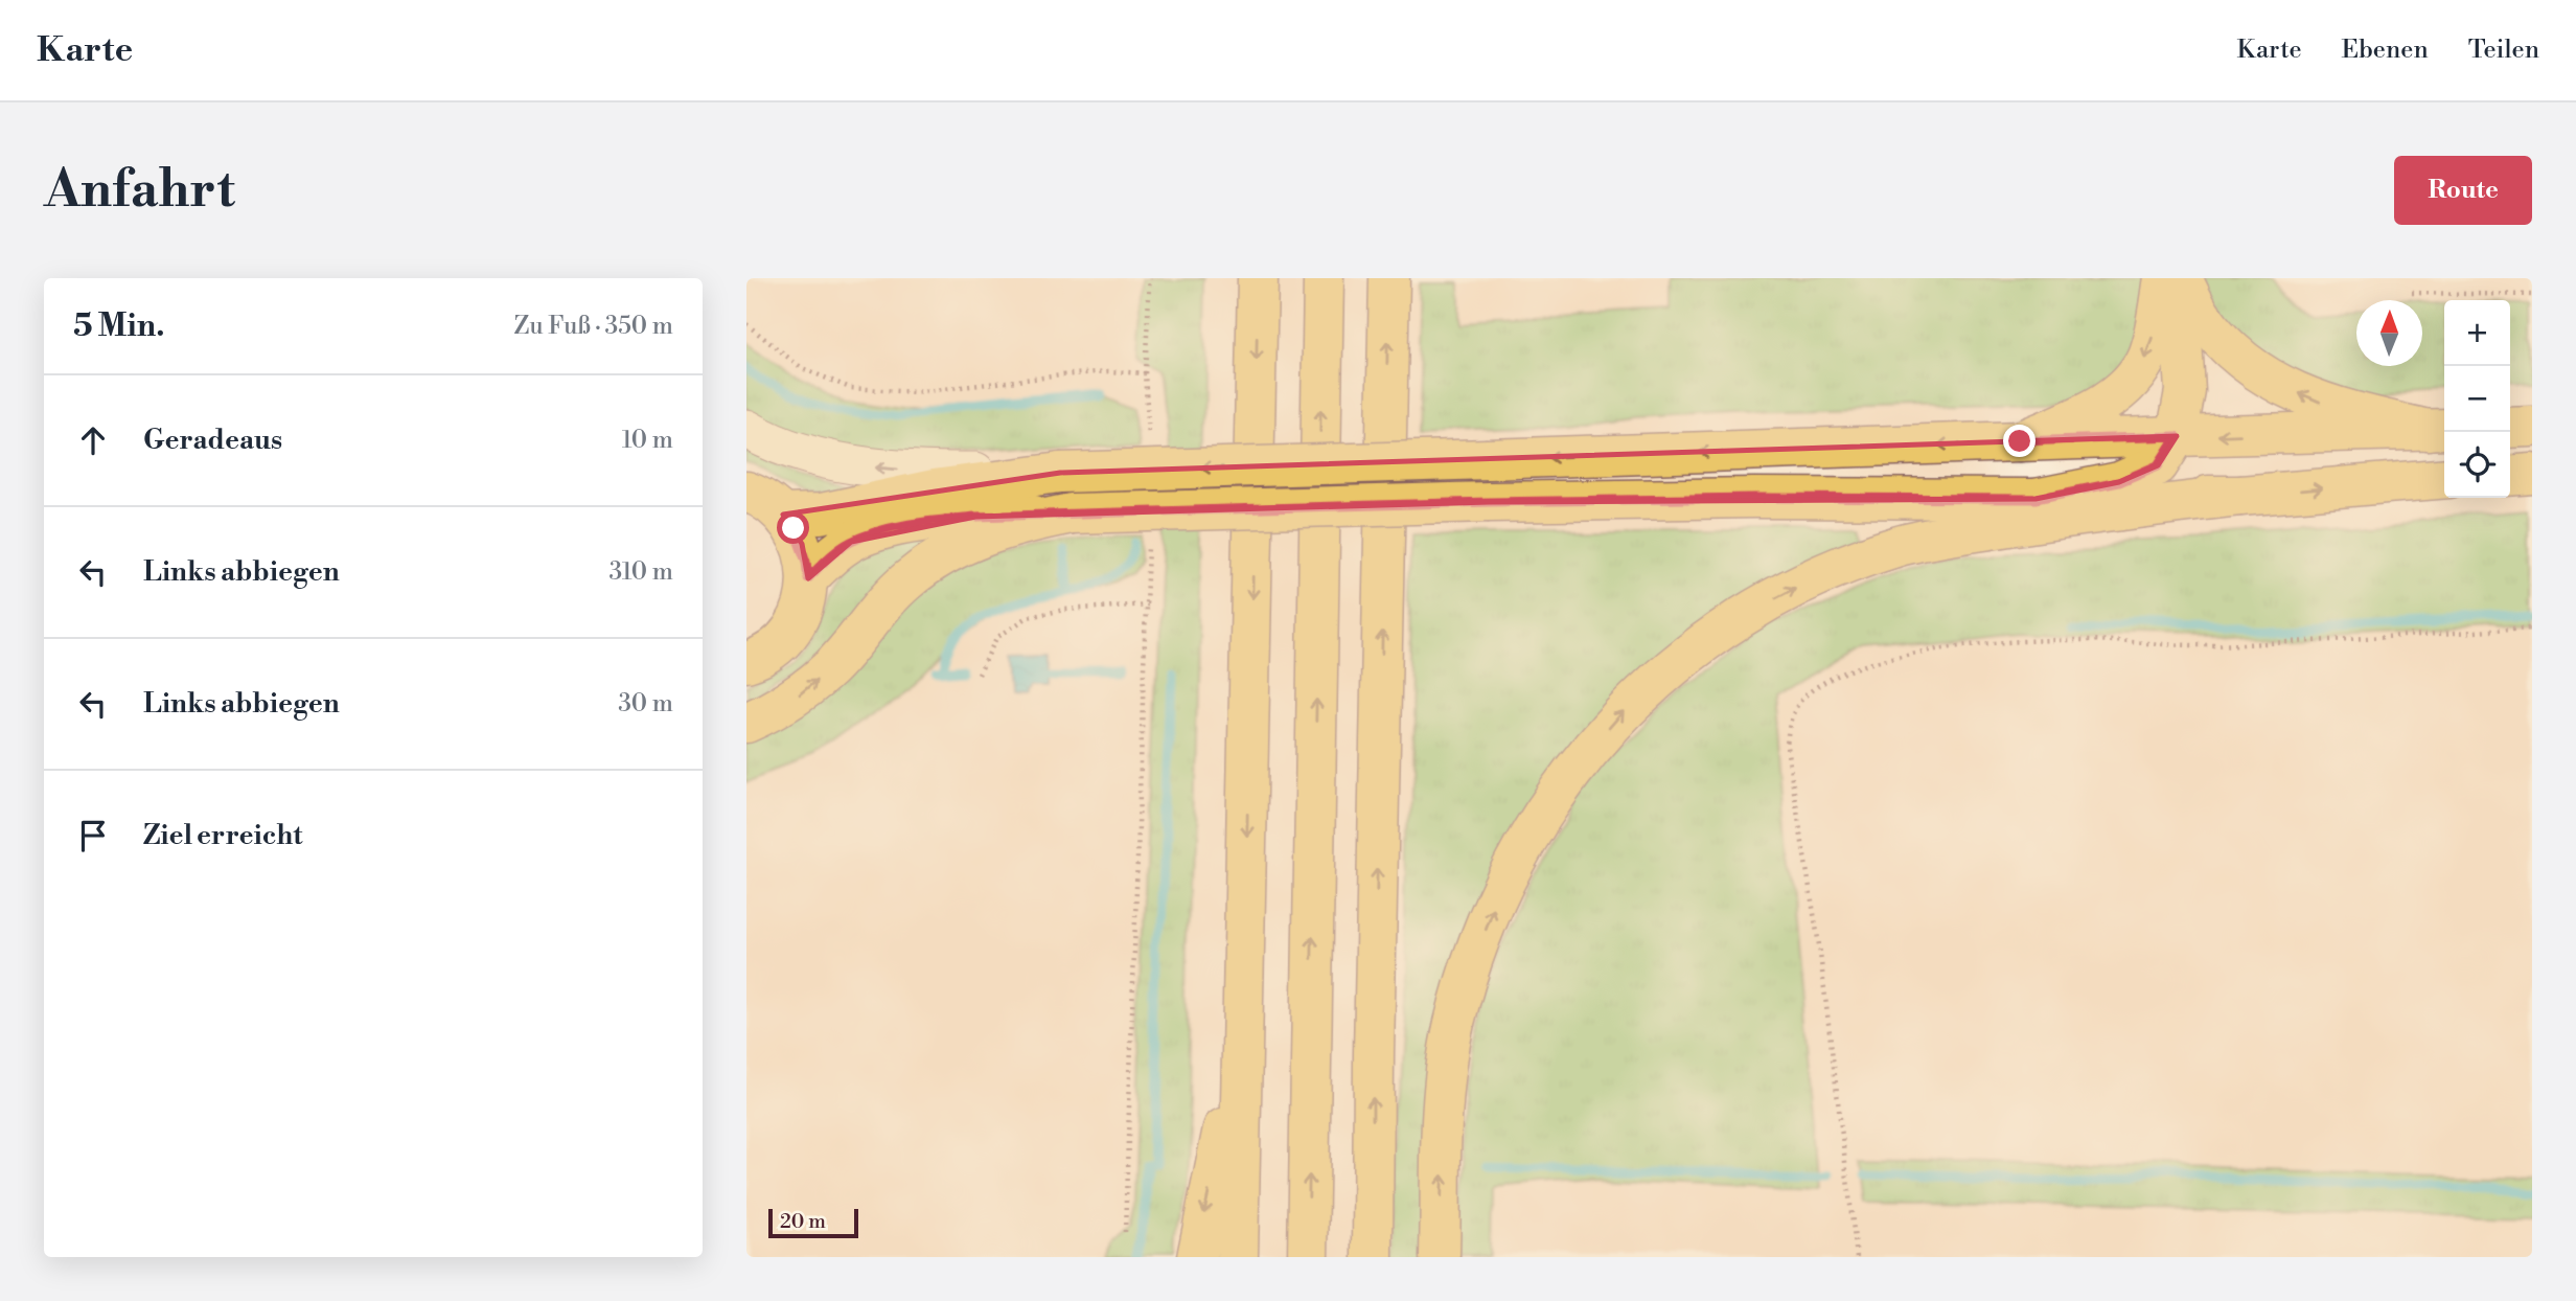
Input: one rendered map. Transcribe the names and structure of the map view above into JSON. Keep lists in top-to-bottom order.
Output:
{
  "scale_bar": "20 m",
  "north": "top",
  "page": {
    "header": "Karte",
    "nav": ["Karte", "Ebenen", "Teilen"],
    "buttons": "Route",
    "title": "Anfahrt",
    "heading": ["5 Min.", "Zu Fuß · 350 m"],
    "map_buttons": ["+", "−"],
    "list": [
      ["Geradeaus", "10 m"],
      ["Links abbiegen", "310 m"],
      ["Links abbiegen", "30 m"],
      "Ziel erreicht"
    ],
    "scale": "20 m"
  }
}
